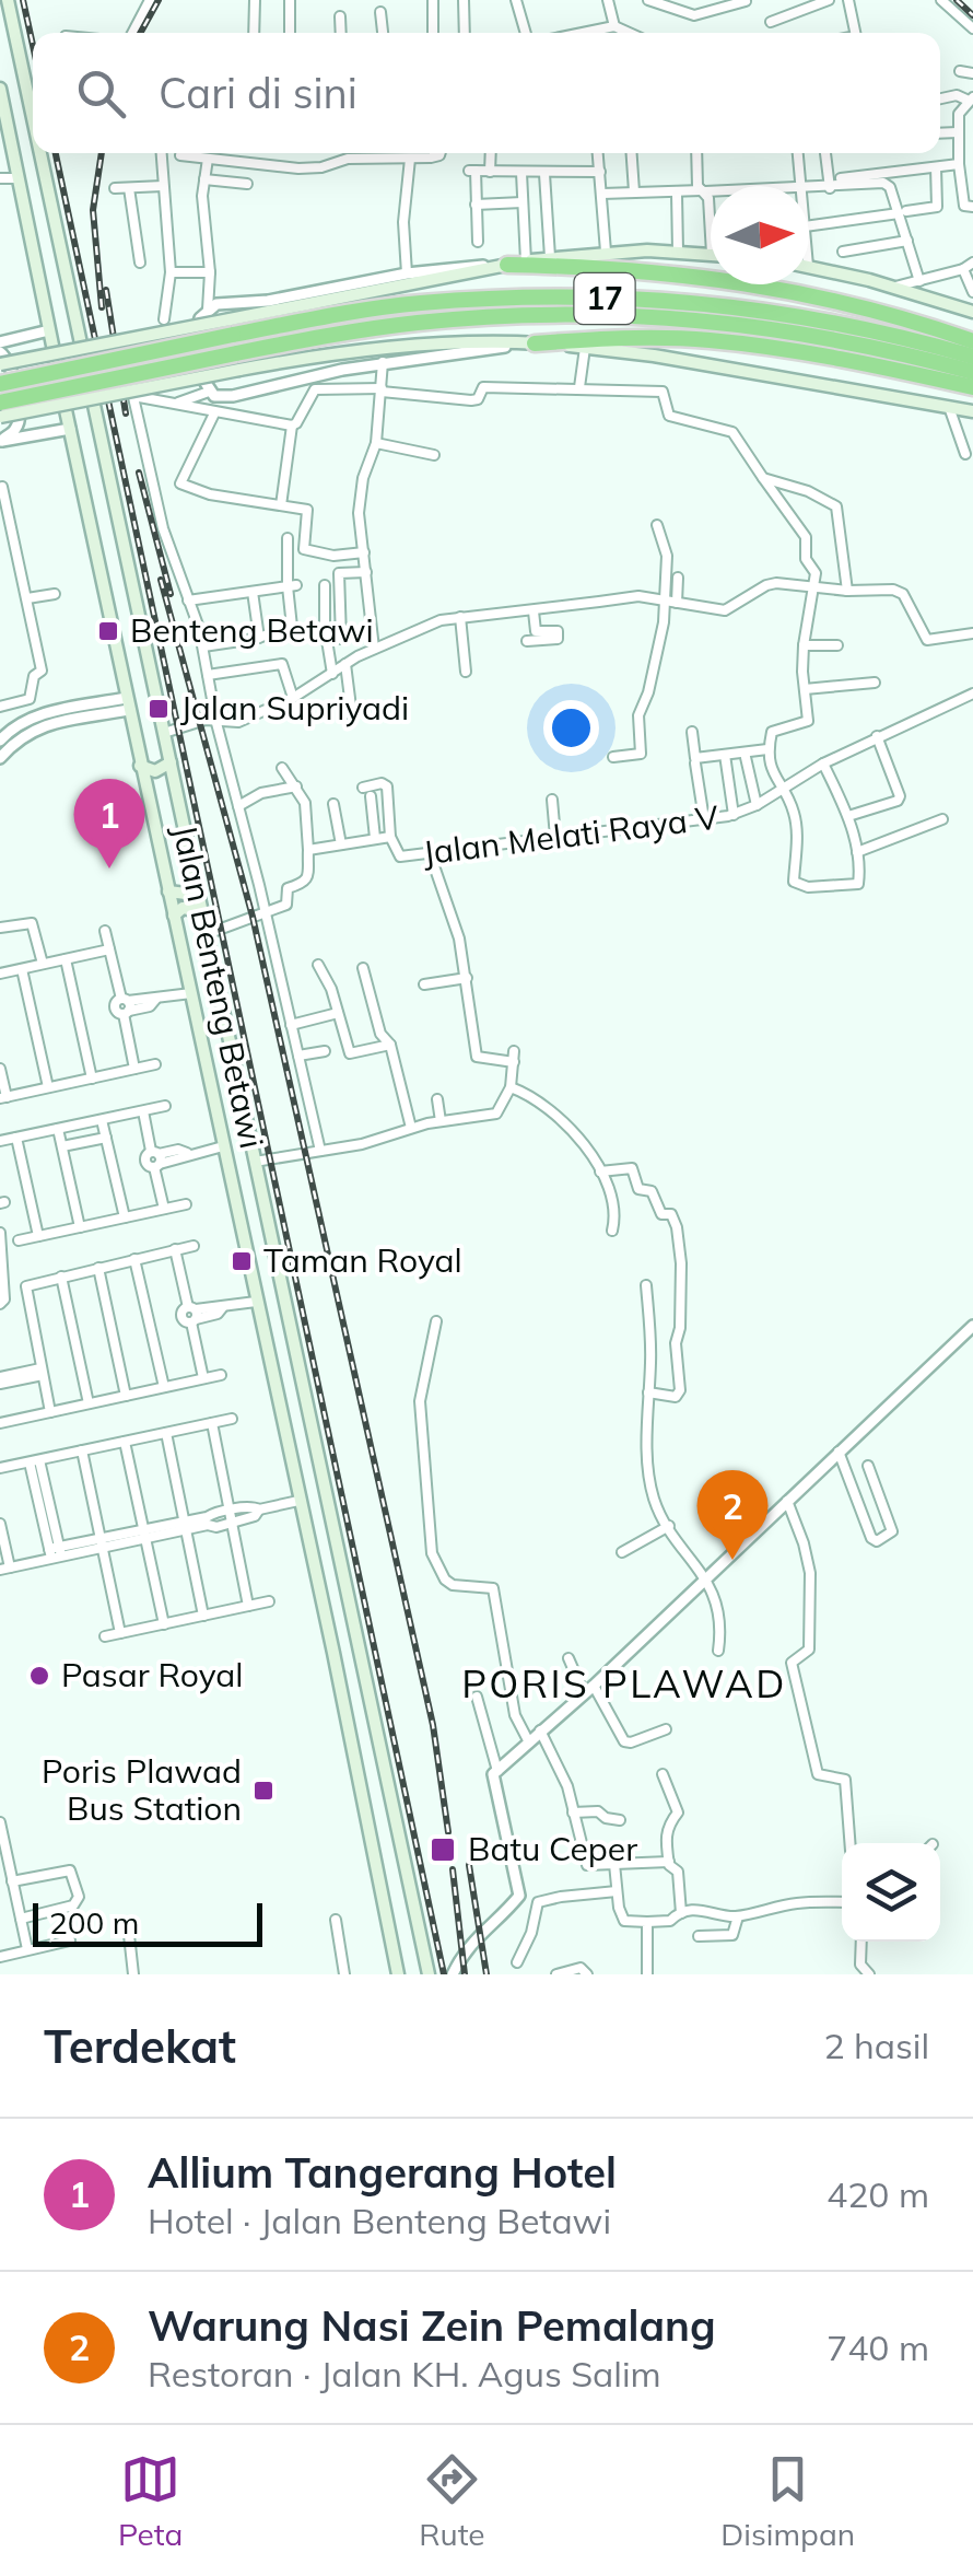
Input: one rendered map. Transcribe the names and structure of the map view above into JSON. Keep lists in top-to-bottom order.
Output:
{
  "streets": {
    "highway": ["17"],
    "main road": ["Jalan Benteng Betawi"],
    "street": ["Jalan Melati Raya V"]
  },
  "districts": ["PORIS PLAWAD"],
  "places": {
    "transit": [
      "Benteng Betawi",
      "Jalan Supriyadi",
      "Taman Royal",
      "Poris Plawad Bus Station",
      "Batu Ceper"
    ],
    "other": ["Pasar Royal"]
  },
  "scale_bar": "200 m",
  "north": "right",
  "page": {
    "search": "Cari di sini",
    "pins": ["1", "2"],
    "scale": "200 m",
    "heading": ["Terdekat", "2 hasil"],
    "list": [
      {
        "mark": "1",
        "name": "Allium Tangerang Hotel",
        "note": "Hotel · Jalan Benteng Betawi",
        "value": "420 m"
      },
      {
        "mark": "2",
        "name": "Warung Nasi Zein Pemalang",
        "note": "Restoran · Jalan KH. Agus Salim",
        "value": "740 m"
      }
    ],
    "nav": ["Peta", "Rute", "Disimpan"]
  }
}
